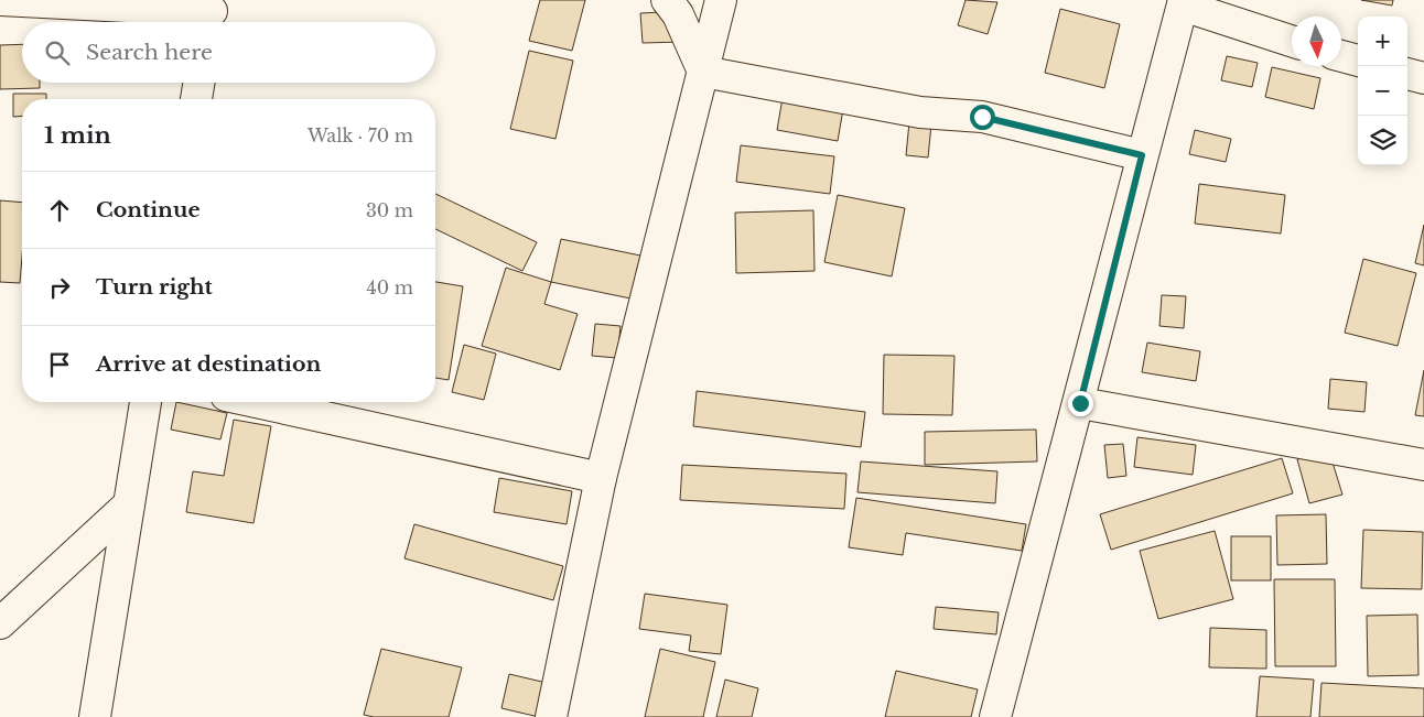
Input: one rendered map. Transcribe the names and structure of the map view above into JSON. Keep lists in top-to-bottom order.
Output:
{
  "north": "bottom",
  "page": {
    "map_buttons": ["+", "−"],
    "search": "Search here",
    "heading": ["1 min", "Walk · 70 m"],
    "list": [
      ["Continue", "30 m"],
      ["Turn right", "40 m"],
      "Arrive at destination"
    ]
  }
}
